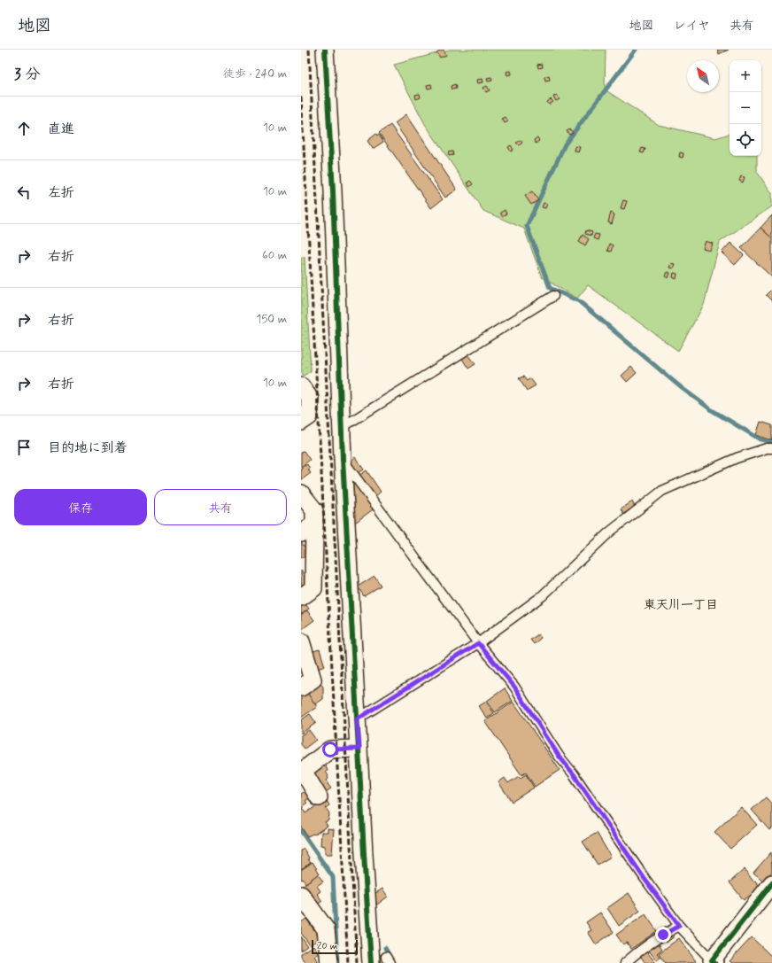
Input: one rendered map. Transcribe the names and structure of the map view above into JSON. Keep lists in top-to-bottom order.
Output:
{
  "districts": ["東天川一丁目"],
  "scale_bar": "20 m",
  "north": "top left",
  "page": {
    "header": "地図",
    "nav": ["地図", "レイヤ", "共有"],
    "heading": ["3 分", "徒歩 · 240 m"],
    "map_buttons": ["+", "−"],
    "list": [
      ["直進", "10 m"],
      ["左折", "10 m"],
      ["右折", "60 m"],
      ["右折", "150 m"],
      ["右折", "10 m"],
      "目的地に到着"
    ],
    "buttons": ["保存", "共有"],
    "scale": "20 m"
  }
}
